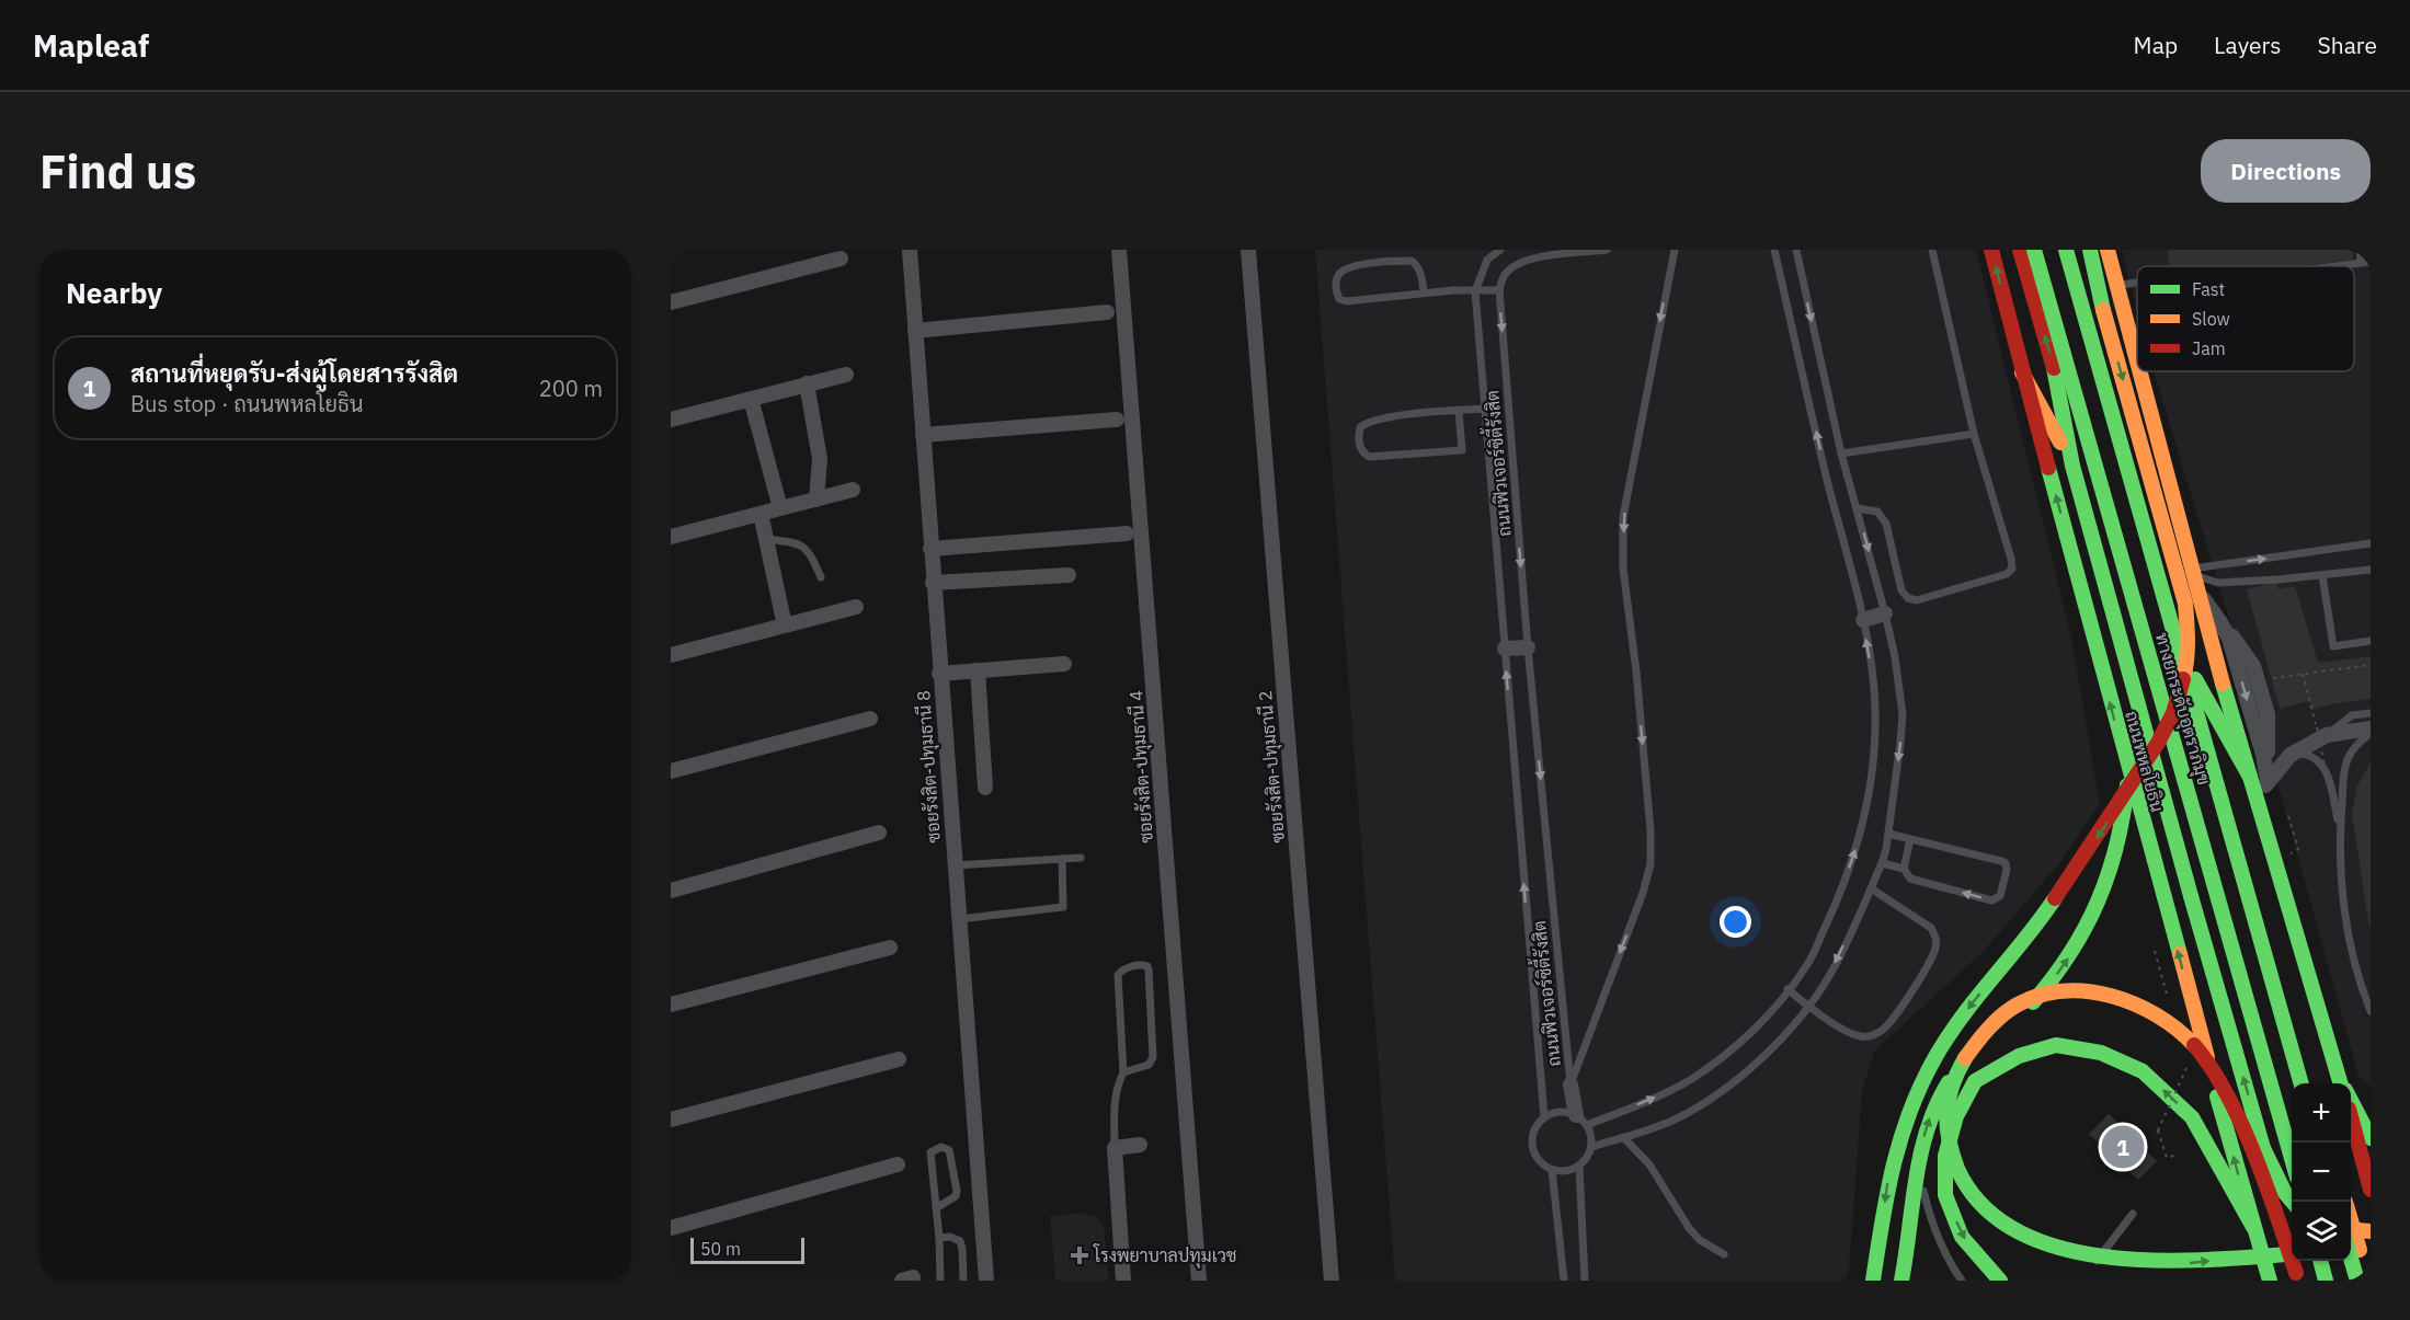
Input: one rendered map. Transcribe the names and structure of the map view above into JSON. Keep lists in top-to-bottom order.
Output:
{
  "streets": {
    "main road": ["ทางยกระดับอุตราภิมุข", "ถนนพหลโยธิน"],
    "street": ["ซอยรังสิต-ปทุมธานี 8", "ซอยรังสิต-ปทุมธานี 4", "ซอยรังสิต-ปทุมธานี 2"],
    "lane": ["ถนนฟิวเจอร์ซิตี้รังสิต"]
  },
  "places": {
    "health": ["โรงพยาบาลปทุมเวช"]
  },
  "legend": ["Fast", "Slow", "Jam"],
  "scale_bar": "50 m",
  "page": {
    "header": "Mapleaf",
    "nav": ["Map", "Layers", "Share"],
    "buttons": "Directions",
    "title": "Find us",
    "heading": "Nearby",
    "list": [
      {
        "mark": "1",
        "name": "สถานที่หยุดรับ-ส่งผู้โดยสารรังสิต",
        "note": "Bus stop · ถนนพหลโยธิน",
        "value": "200 m"
      }
    ],
    "map_buttons": ["+", "−"],
    "pins": "1",
    "scale": "50 m"
  }
}
